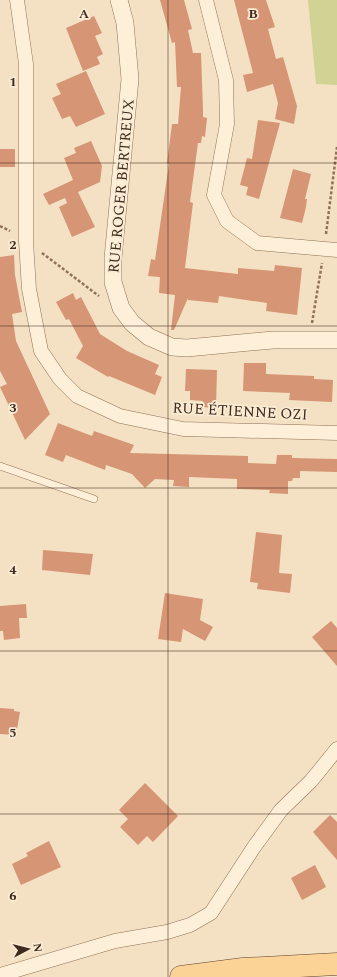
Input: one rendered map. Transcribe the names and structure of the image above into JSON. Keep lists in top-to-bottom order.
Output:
{
  "streets": {
    "street": ["RUE ROGER BERTREUX", "RUE ÉTIENNE OZI"]
  },
  "north": "right",
  "grid": {
    "columns": ["A", "B"],
    "rows": [
      "1",
      "2",
      "3",
      "4",
      "5",
      "6"
    ]
  }
}
